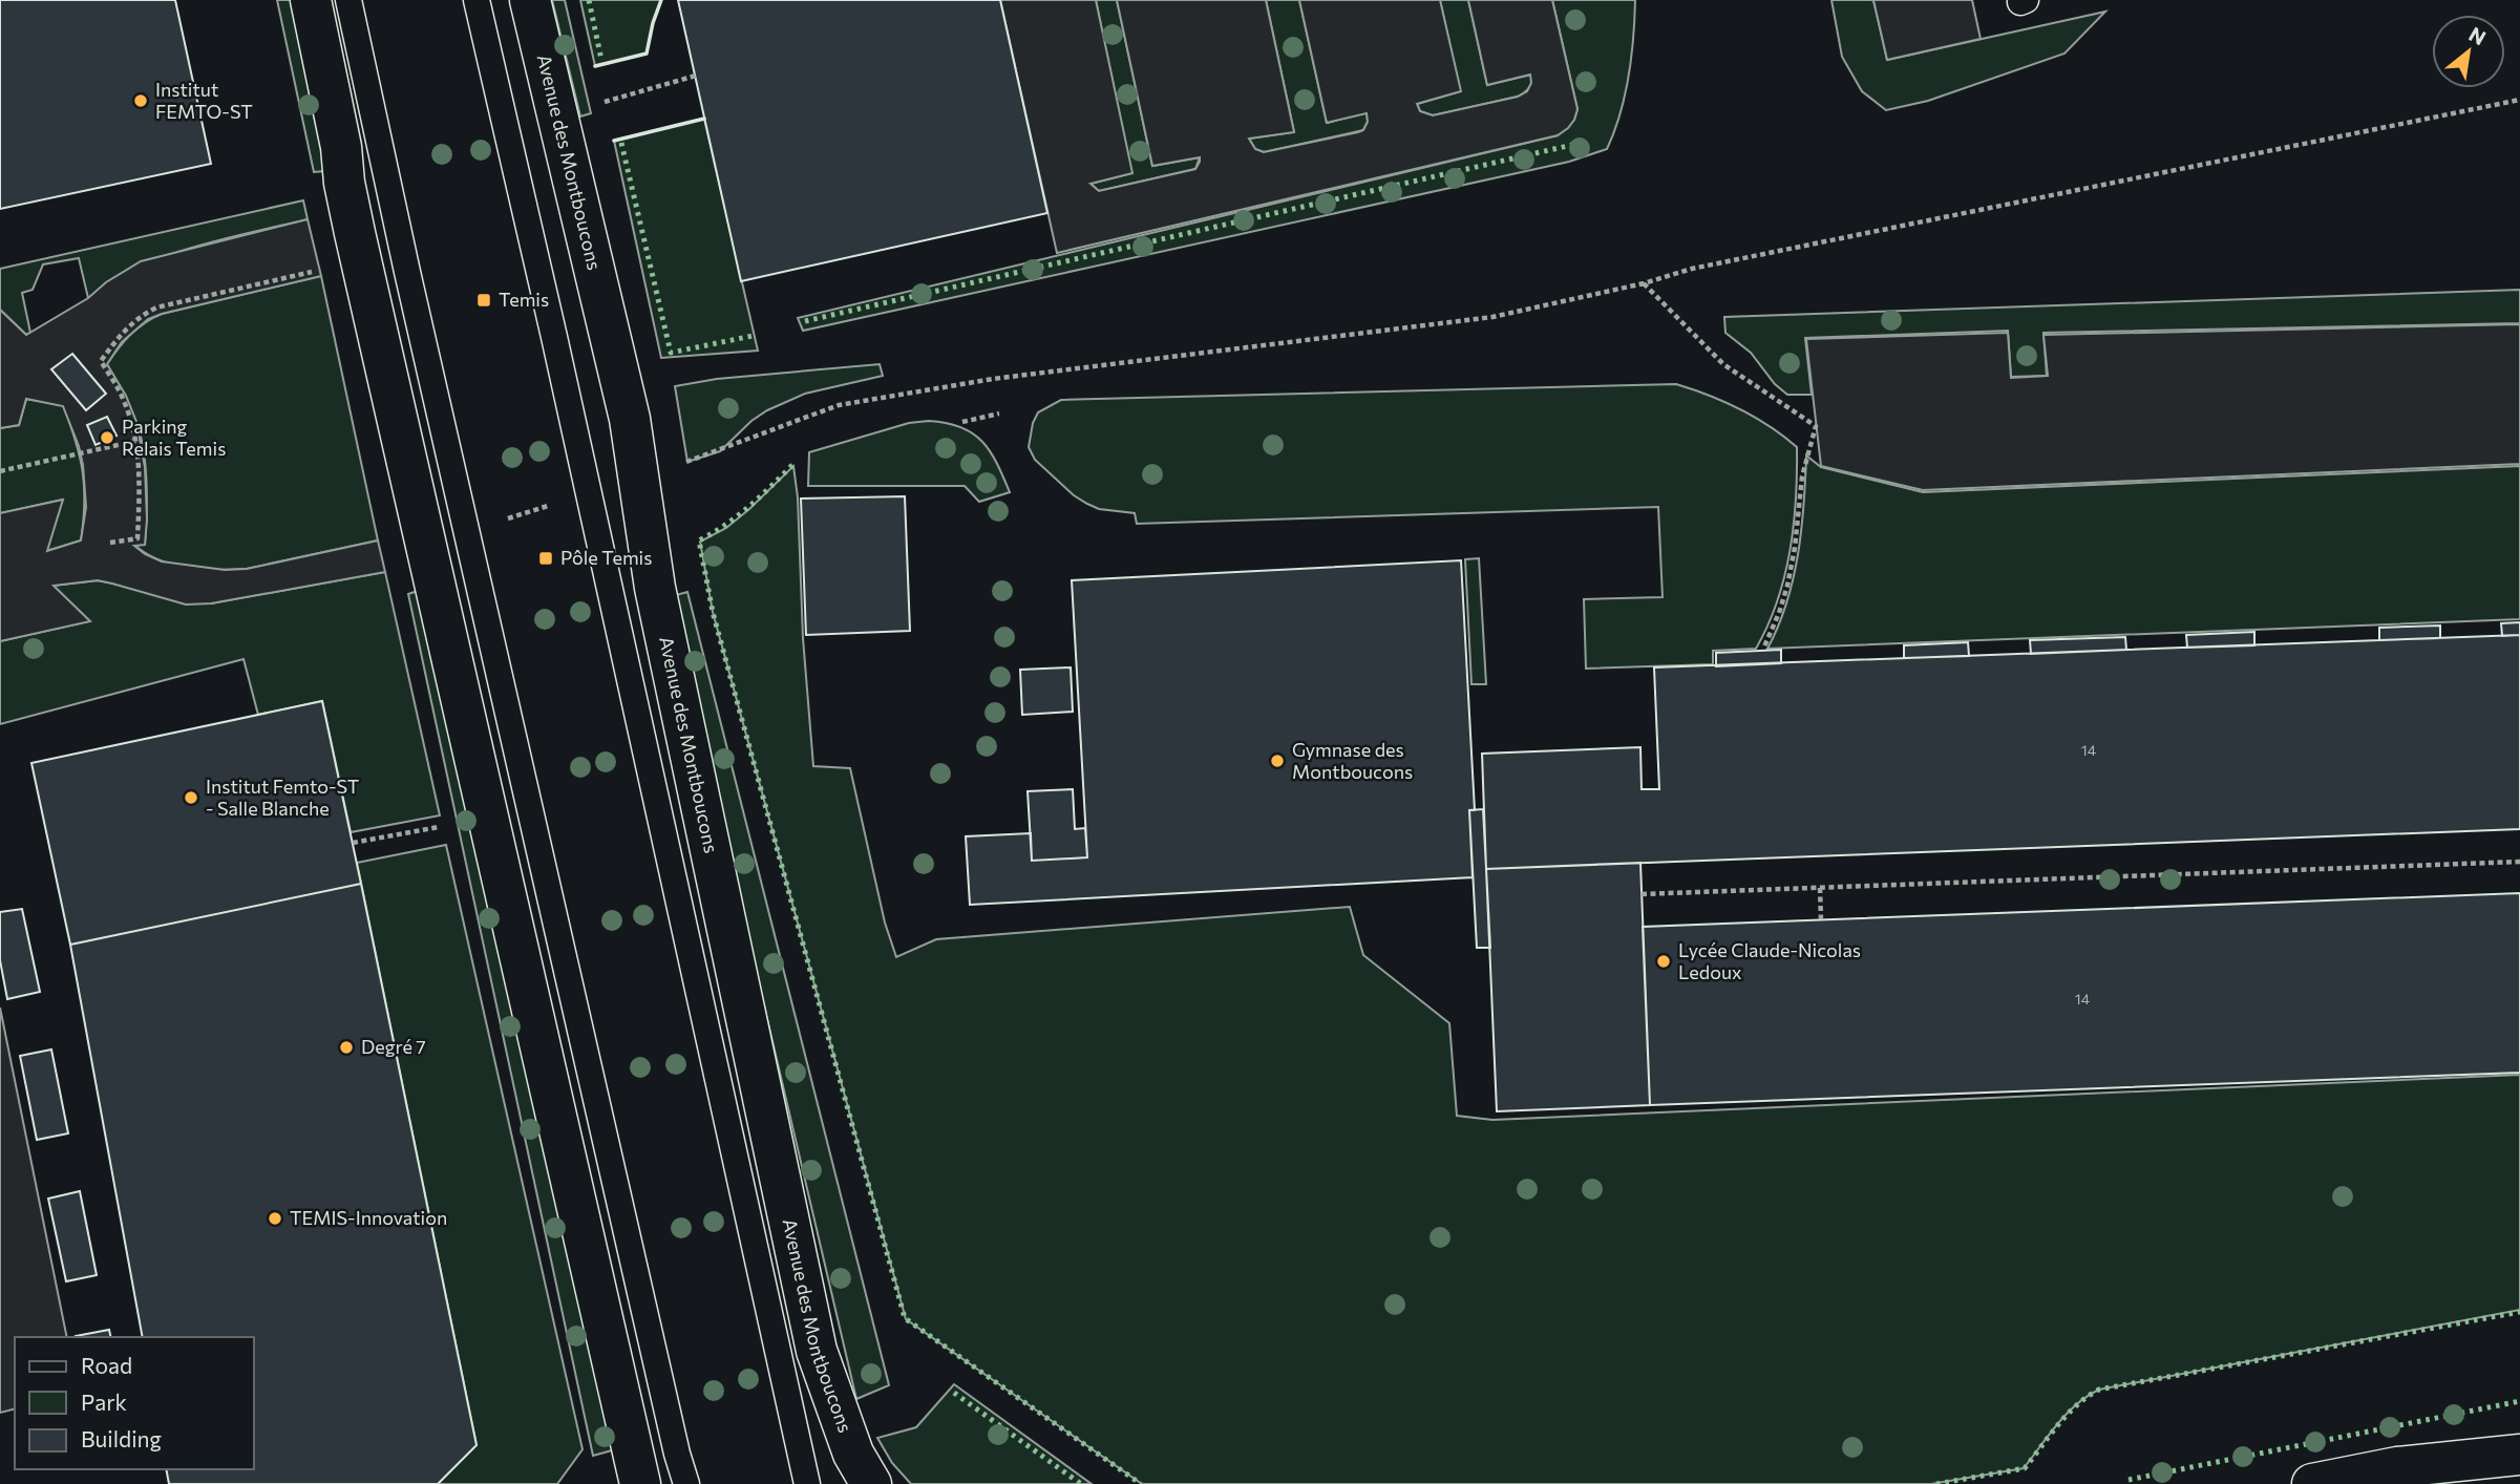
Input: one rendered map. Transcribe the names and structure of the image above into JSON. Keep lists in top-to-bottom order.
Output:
{
  "streets": {
    "street": ["Avenue des Montboucons"]
  },
  "places": {
    "other": [
      "Institut FEMTO-ST",
      "Parking Relais Temis",
      "Gymnase des Montboucons",
      "Institut Femto-ST - Salle Blanche",
      "Lycée Claude-Nicolas Ledoux",
      "Degré 7",
      "TEMIS-Innovation"
    ],
    "transit": ["Temis", "Pôle Temis"]
  },
  "house_numbers": ["14", "14"],
  "legend": ["Road", "Park", "Building"],
  "north": "top right"
}
